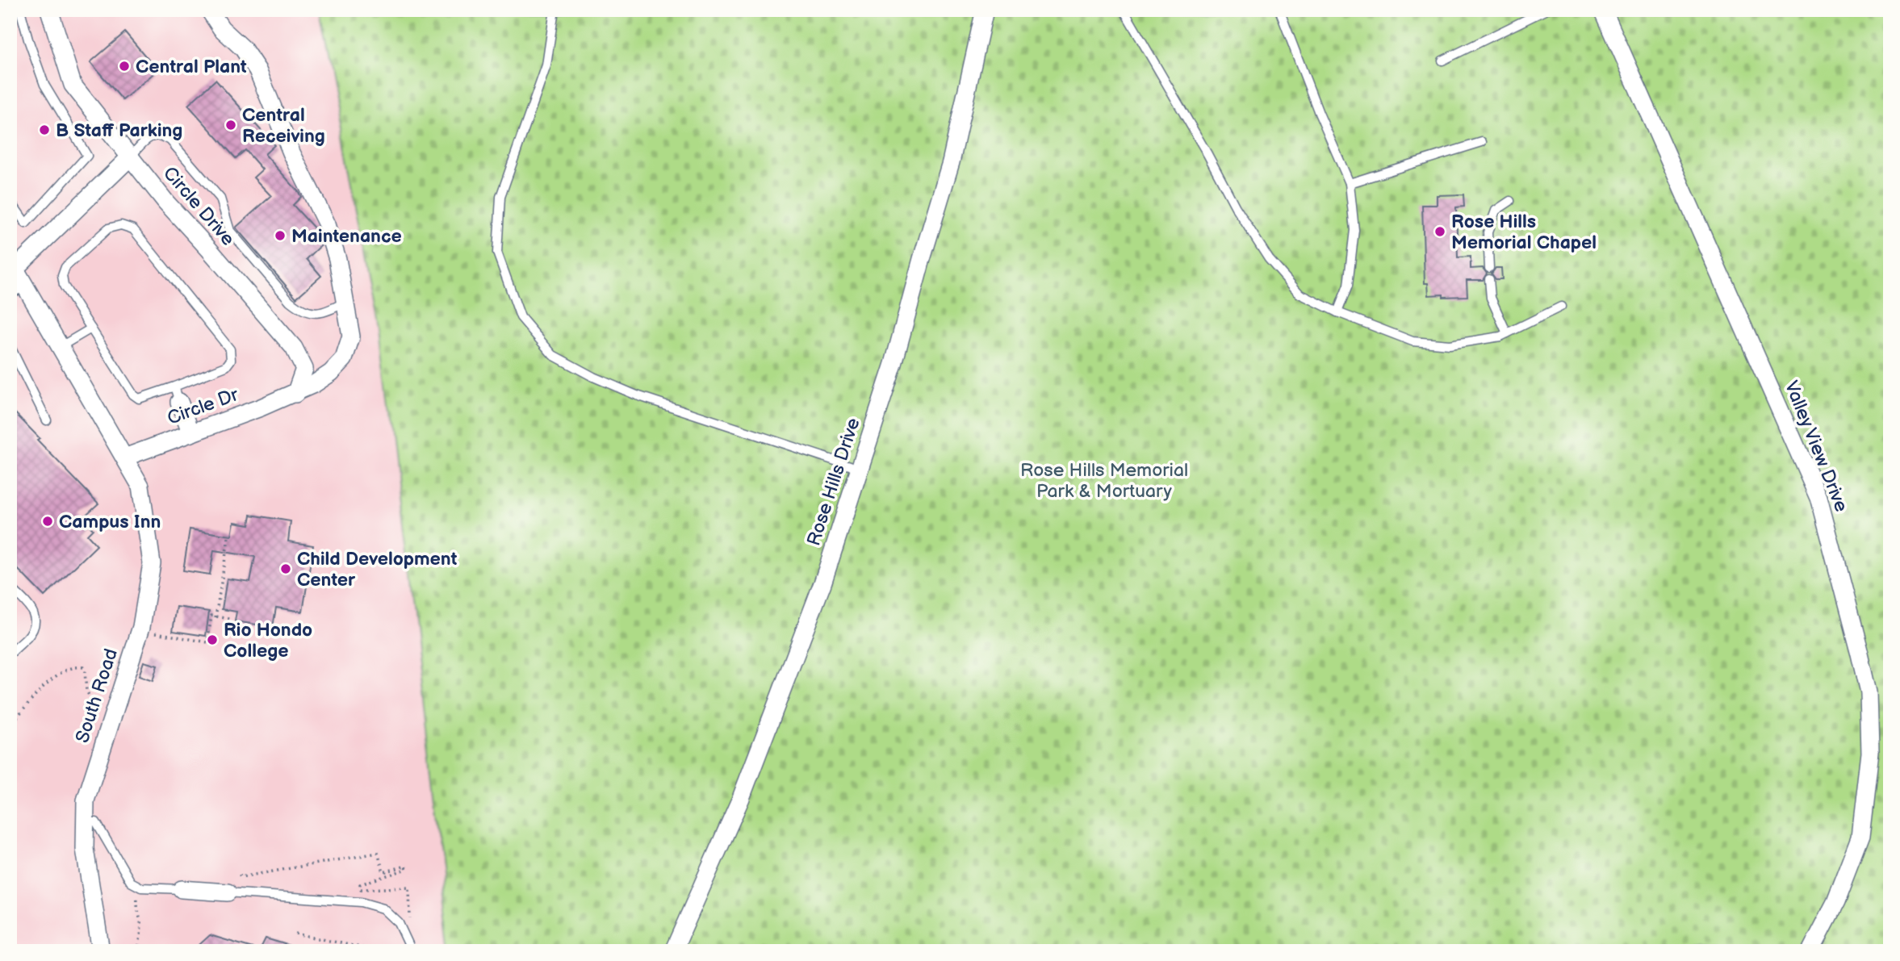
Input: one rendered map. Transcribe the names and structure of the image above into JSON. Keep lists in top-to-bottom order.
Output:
{
  "streets": {
    "street": [
      "Circle Drive",
      "Circle Dr",
      "Valley View Drive",
      "Rose Hills Drive",
      "South Road"
    ]
  },
  "crossings": [
    ["Circle Drive", "Circle Dr"],
    ["Circle Dr", "South Road"]
  ],
  "parks": ["Rose Hills Memorial Park & Mortuary"],
  "places": [
    "Central Plant",
    "Central Receiving",
    "B Staff Parking",
    "Rose Hills Memorial Chapel",
    "Maintenance",
    "Campus Inn",
    "Child Development Center",
    "Rio Hondo College"
  ]
}
